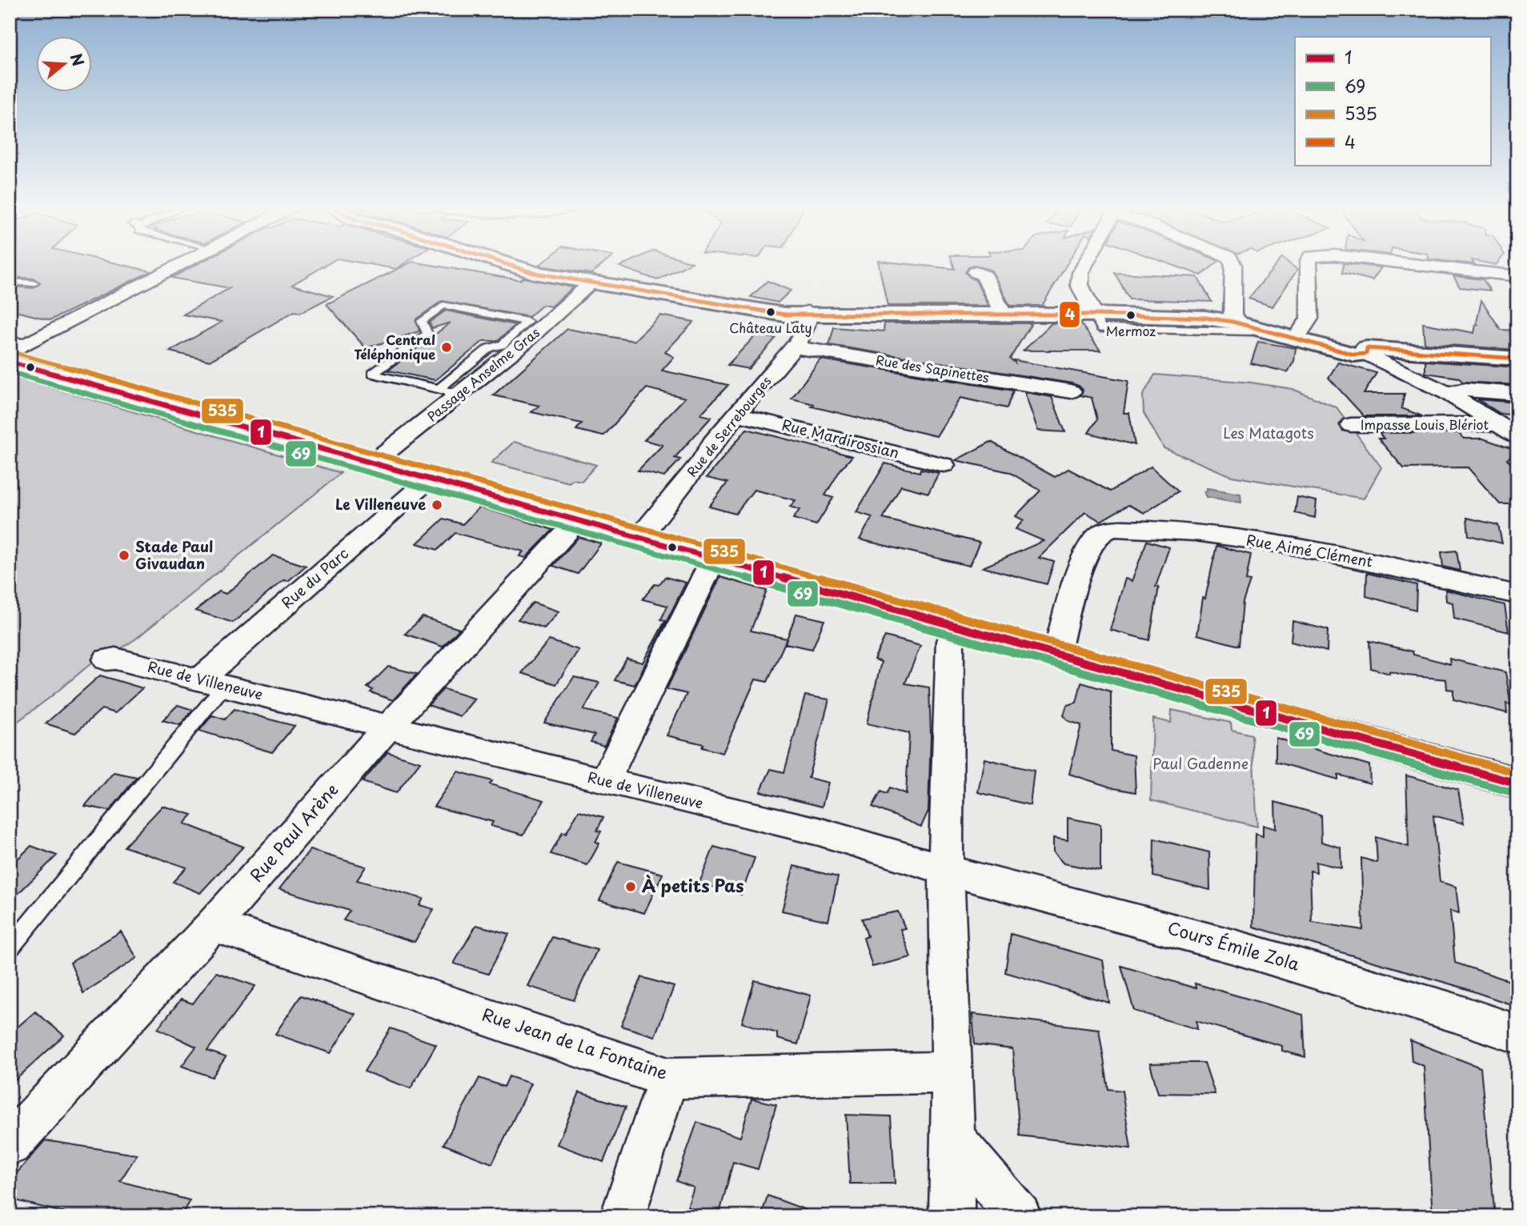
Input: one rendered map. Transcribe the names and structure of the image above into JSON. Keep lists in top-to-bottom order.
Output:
{
  "streets": {
    "street": [
      "Rue des Sapinettes",
      "Passage Anselme Gras",
      "Impasse Louis Blériot",
      "Rue de Serrebourges",
      "Rue Mardirossian",
      "Rue Aimé Clément",
      "Rue du Parc",
      "Rue de Villeneuve",
      "Rue Paul Arène",
      "Cours Émile Zola",
      "Rue Jean de La Fontaine"
    ]
  },
  "crossings": [
    ["Rue des Sapinettes", "Rue de Serrebourges"],
    ["Rue de Serrebourges", "Rue Mardirossian"],
    ["Rue du Parc", "Rue de Villeneuve"],
    ["Rue de Villeneuve", "Rue Paul Arène"],
    ["Rue de Villeneuve", "Cours Émile Zola"],
    ["Rue Paul Arène", "Rue Jean de La Fontaine"]
  ],
  "parks": ["Les Matagots", "Paul Gadenne"],
  "places": [
    "Château Laty",
    "Mermoz",
    "Central Téléphonique",
    "Le Villeneuve",
    "Stade Paul Givaudan",
    "À petits Pas"
  ],
  "lines": [
    "transit line 4",
    "transit line 535",
    "transit line 1",
    "transit line 69"
  ],
  "legend": [
    "1",
    "69",
    "535",
    "4"
  ],
  "north": "right"
}
